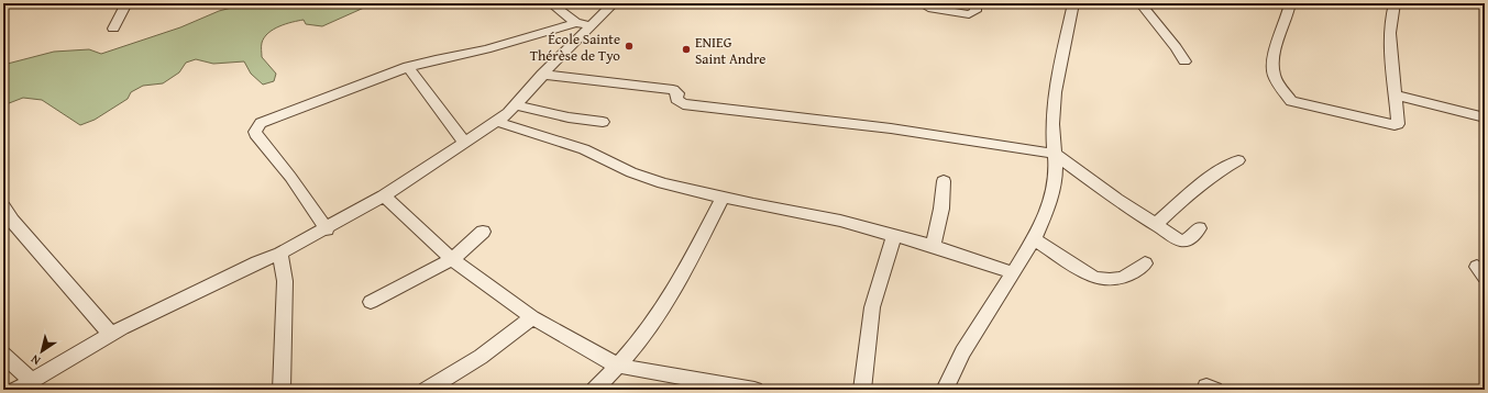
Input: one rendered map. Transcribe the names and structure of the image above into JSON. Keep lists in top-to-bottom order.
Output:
{
  "places": ["École Sainte Thérèse de Tyo", "ENIEG Saint Andre"],
  "north": "bottom left"
}
